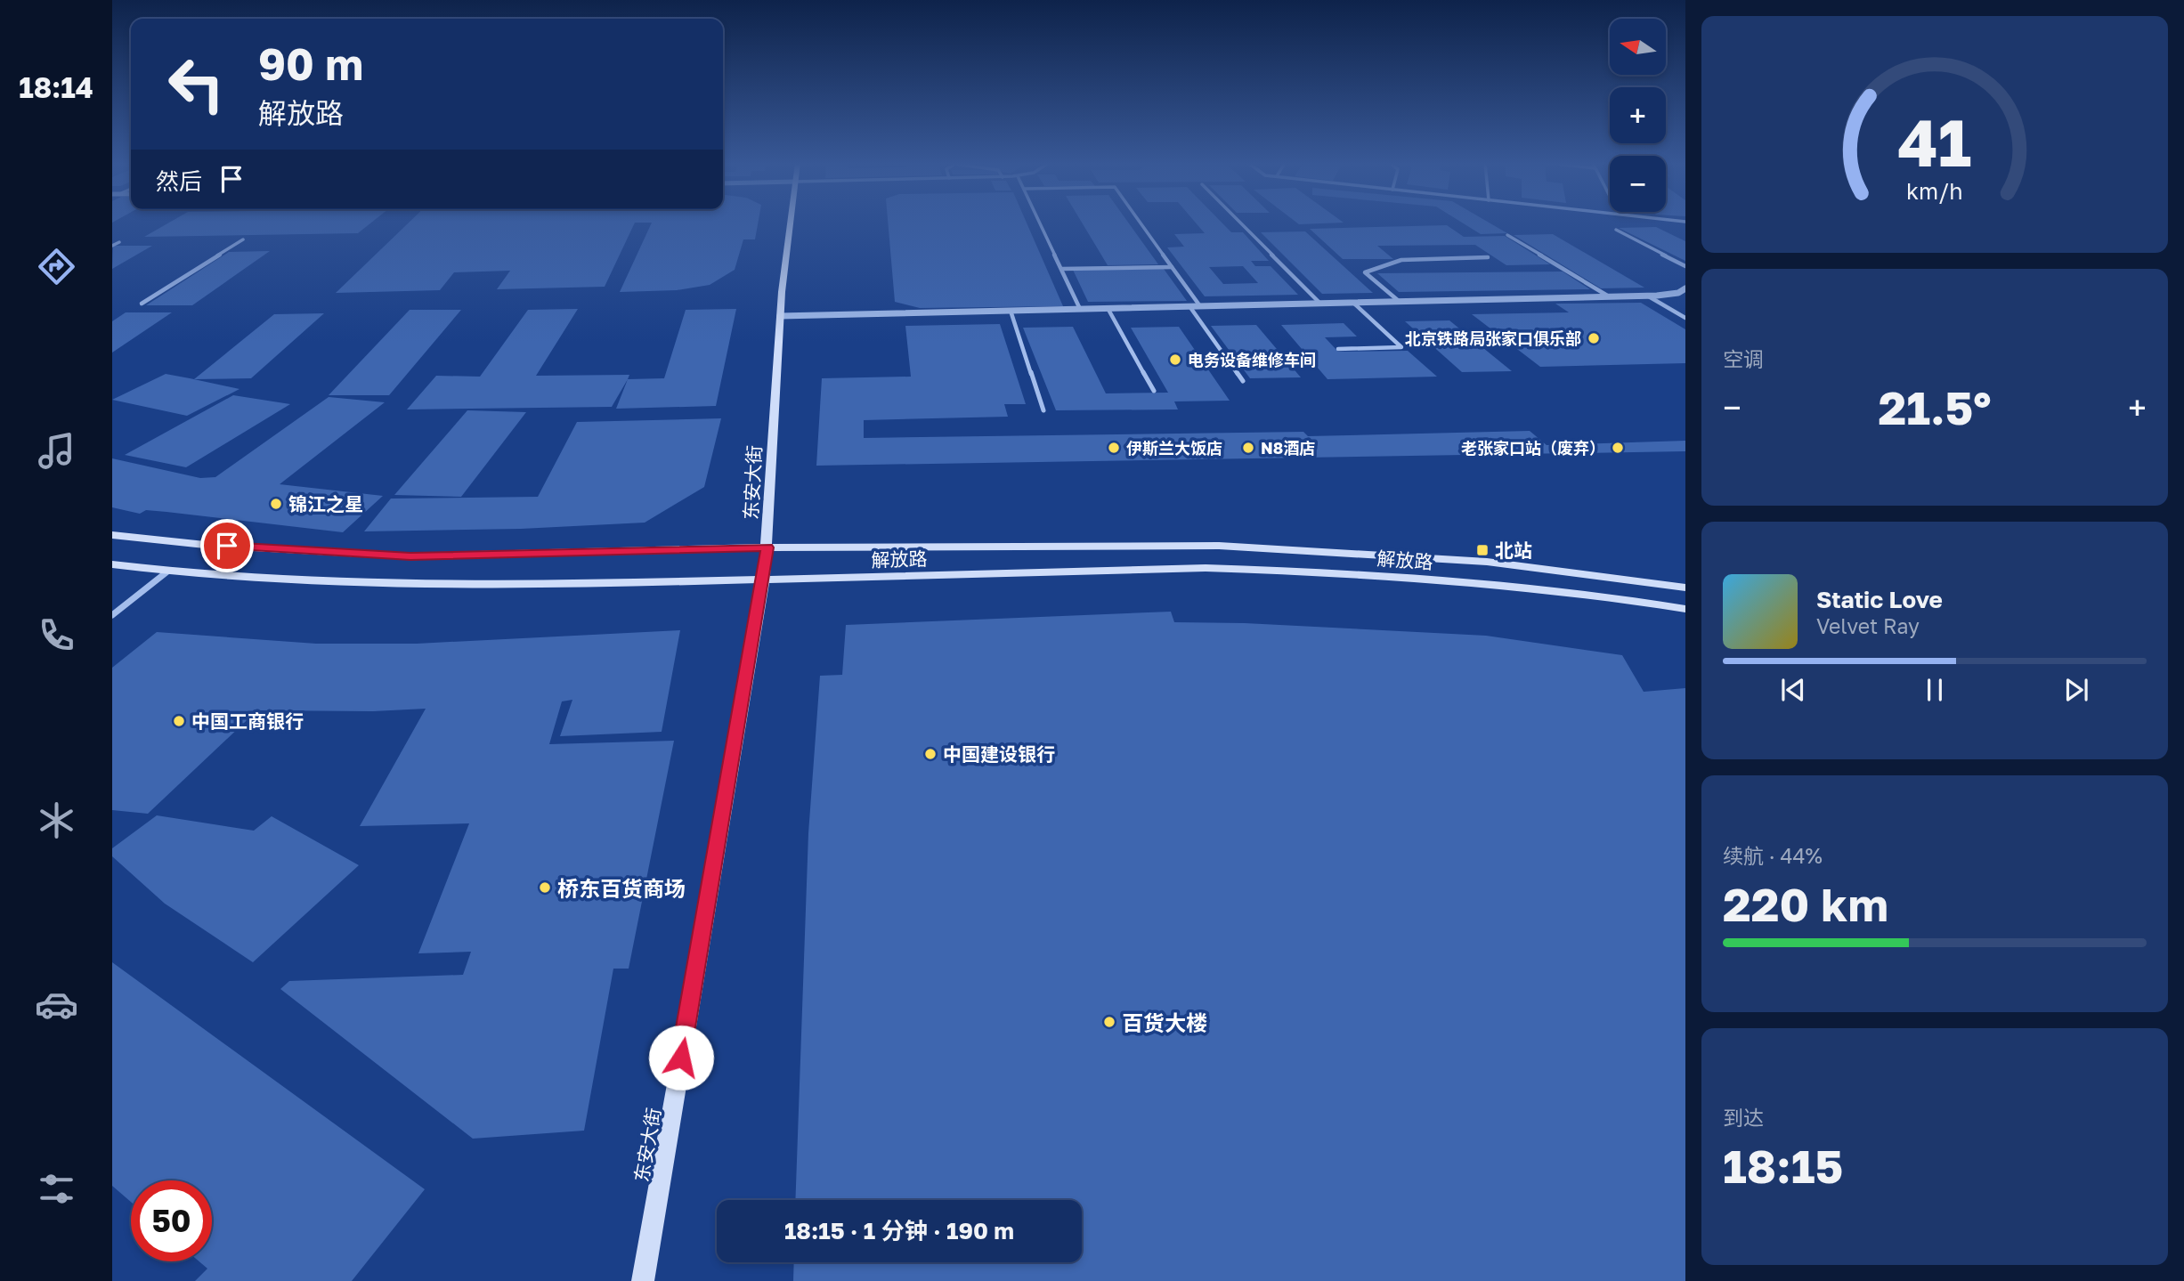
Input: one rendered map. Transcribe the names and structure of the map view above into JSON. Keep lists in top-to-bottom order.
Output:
{
  "streets": {
    "main road": ["东安大街", "解放路"]
  },
  "crossings": [
    ["东安大街", "解放路"]
  ],
  "places": {
    "other": [
      "北京铁路局张家口俱乐部",
      "电务设备维修车间",
      "伊斯兰大饭店",
      "N8酒店",
      "老张家口站（废弃）",
      "锦江之星",
      "中国工商银行",
      "中国建设银行",
      "桥东百货商场",
      "百货大楼"
    ],
    "transit": ["北站"]
  },
  "north": "left",
  "page": {
    "tabs": "18:14",
    "map_buttons": ["+", "−"],
    "turn": ["90 m", "解放路"],
    "then": "然后",
    "tile": [
      "空调",
      ["续航 · 44%", "220 km"],
      ["到达", "18:15"]
    ],
    "heat": ["−", "21.5°", "+"],
    "song": ["Static Love", "Velvet Ray"],
    "limit": "50",
    "trip": "18:15 · 1 分钟 · 190 m",
    "gauge": ["41", "km/h"]
  }
}
